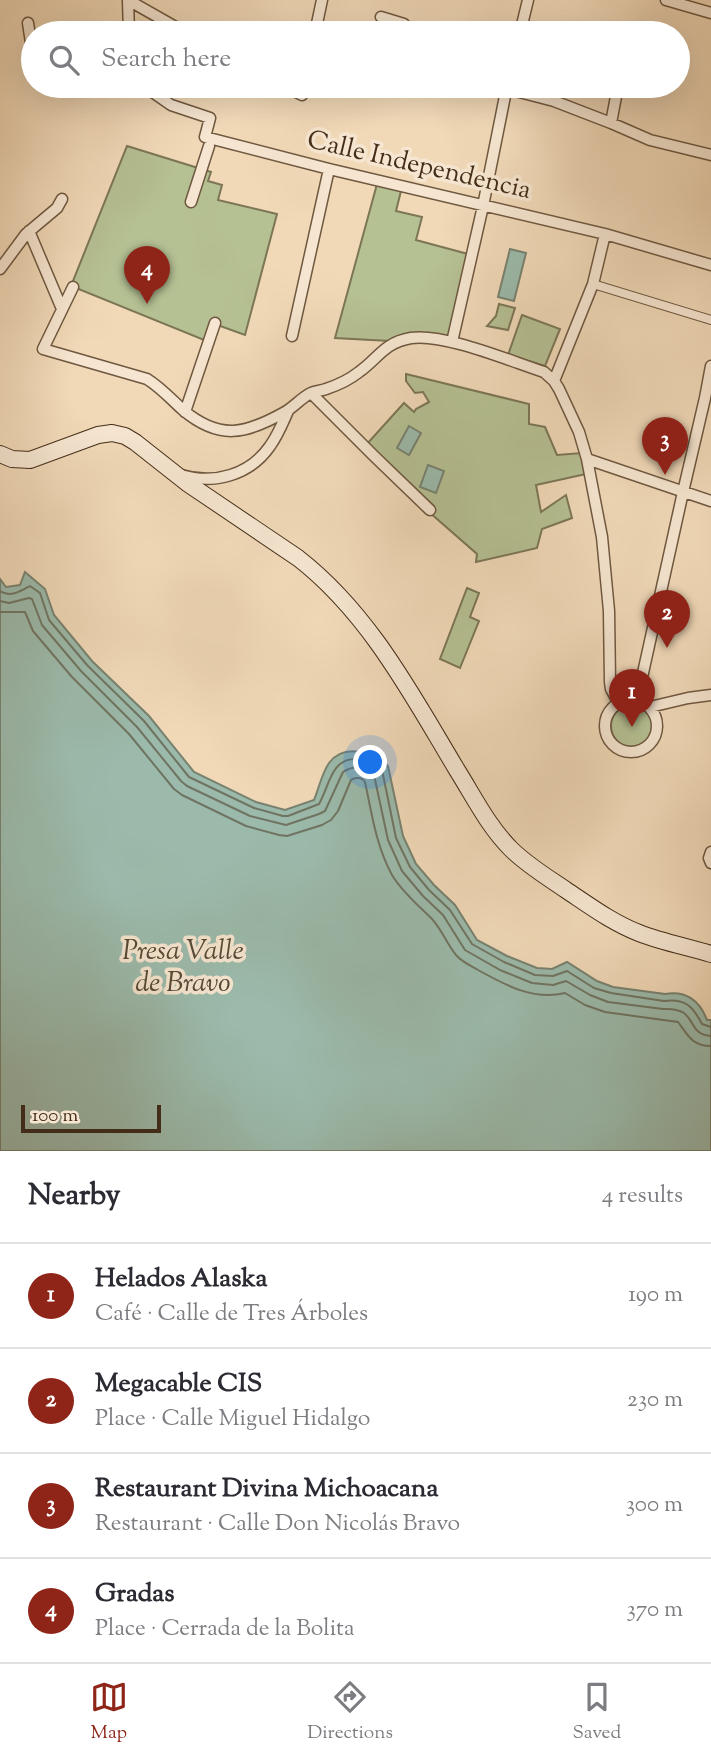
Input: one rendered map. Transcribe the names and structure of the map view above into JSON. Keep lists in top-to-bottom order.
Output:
{
  "streets": {
    "street": ["Calle Independencia"]
  },
  "water": ["Presa Valle de Bravo"],
  "scale_bar": "100 m",
  "page": {
    "search": "Search here",
    "pins": [
      "4",
      "3",
      "2",
      "1"
    ],
    "scale": "100 m",
    "heading": ["Nearby", "4 results"],
    "list": [
      {
        "mark": "1",
        "name": "Helados Alaska",
        "note": "Café · Calle de Tres Árboles",
        "value": "190 m"
      },
      {
        "mark": "2",
        "name": "Megacable CIS",
        "note": "Place · Calle Miguel Hidalgo",
        "value": "230 m"
      },
      {
        "mark": "3",
        "name": "Restaurant Divina Michoacana",
        "note": "Restaurant · Calle Don Nicolás Bravo",
        "value": "300 m"
      },
      {
        "mark": "4",
        "name": "Gradas",
        "note": "Place · Cerrada de la Bolita",
        "value": "370 m"
      }
    ],
    "nav": ["Map", "Directions", "Saved"]
  }
}
